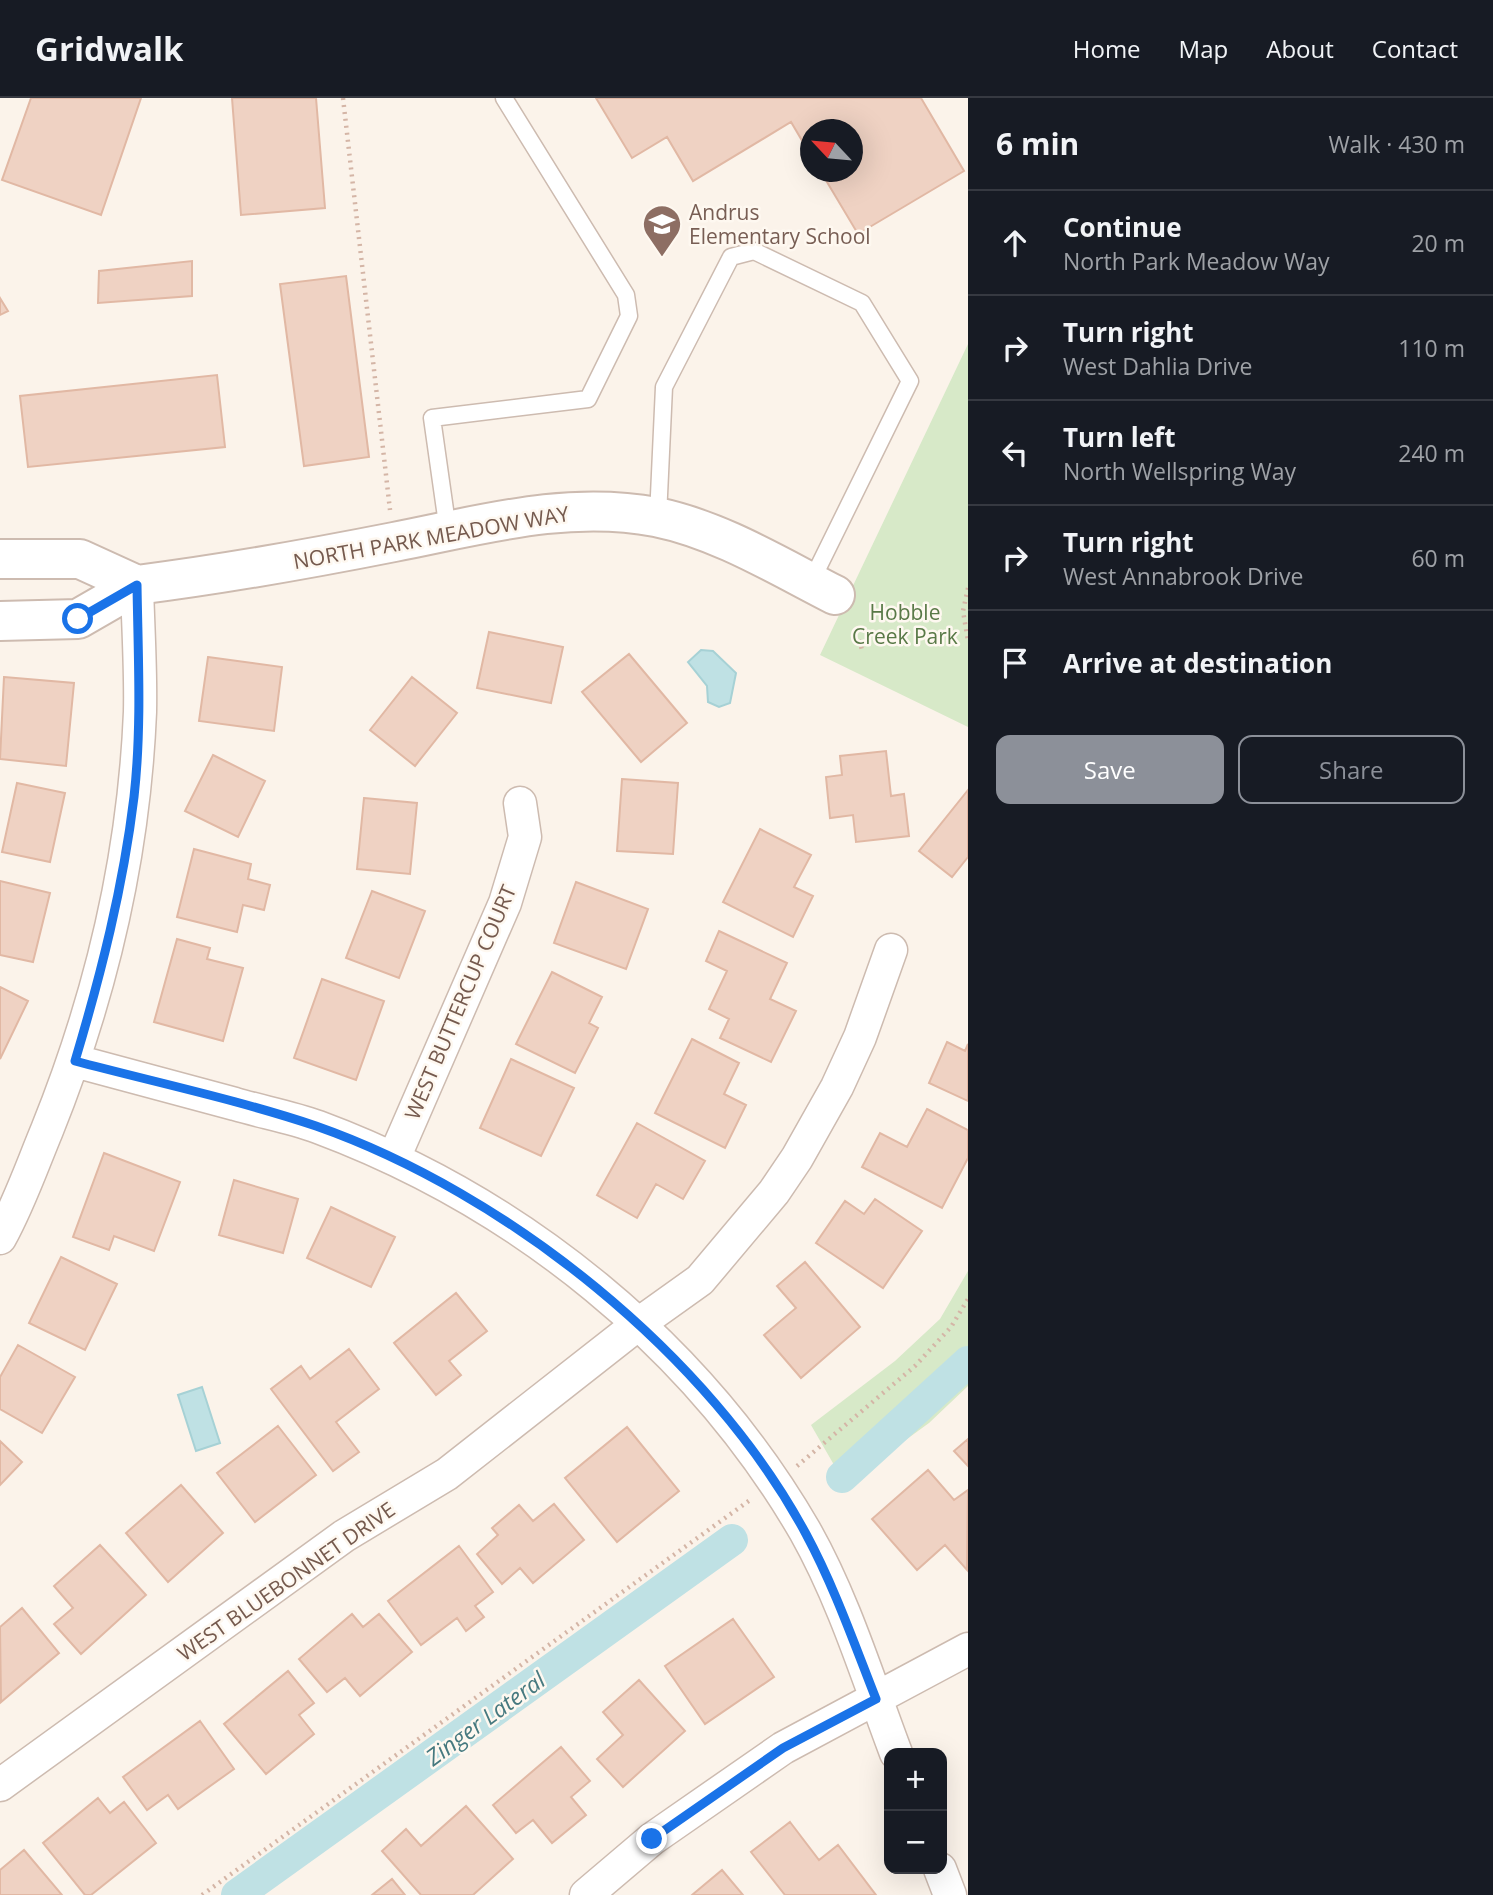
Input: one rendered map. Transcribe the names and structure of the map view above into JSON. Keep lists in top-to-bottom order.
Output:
{
  "streets": {
    "street": ["NORTH PARK MEADOW WAY", "WEST BUTTERCUP COURT", "WEST BLUEBONNET DRIVE"]
  },
  "water": ["Zinger Lateral"],
  "parks": ["Hobble Creek Park"],
  "places": {
    "school or university": ["Andrus Elementary School"]
  },
  "north": "top left",
  "page": {
    "header": "Gridwalk",
    "nav": [
      "Home",
      "Map",
      "About",
      "Contact"
    ],
    "heading": ["6 min", "Walk · 430 m"],
    "list": [
      ["Continue", "North Park Meadow Way", "20 m"],
      ["Turn right", "West Dahlia Drive", "110 m"],
      ["Turn left", "North Wellspring Way", "240 m"],
      ["Turn right", "West Annabrook Drive", "60 m"],
      "Arrive at destination"
    ],
    "buttons": ["Save", "Share"],
    "map_buttons": ["+", "−"]
  }
}
